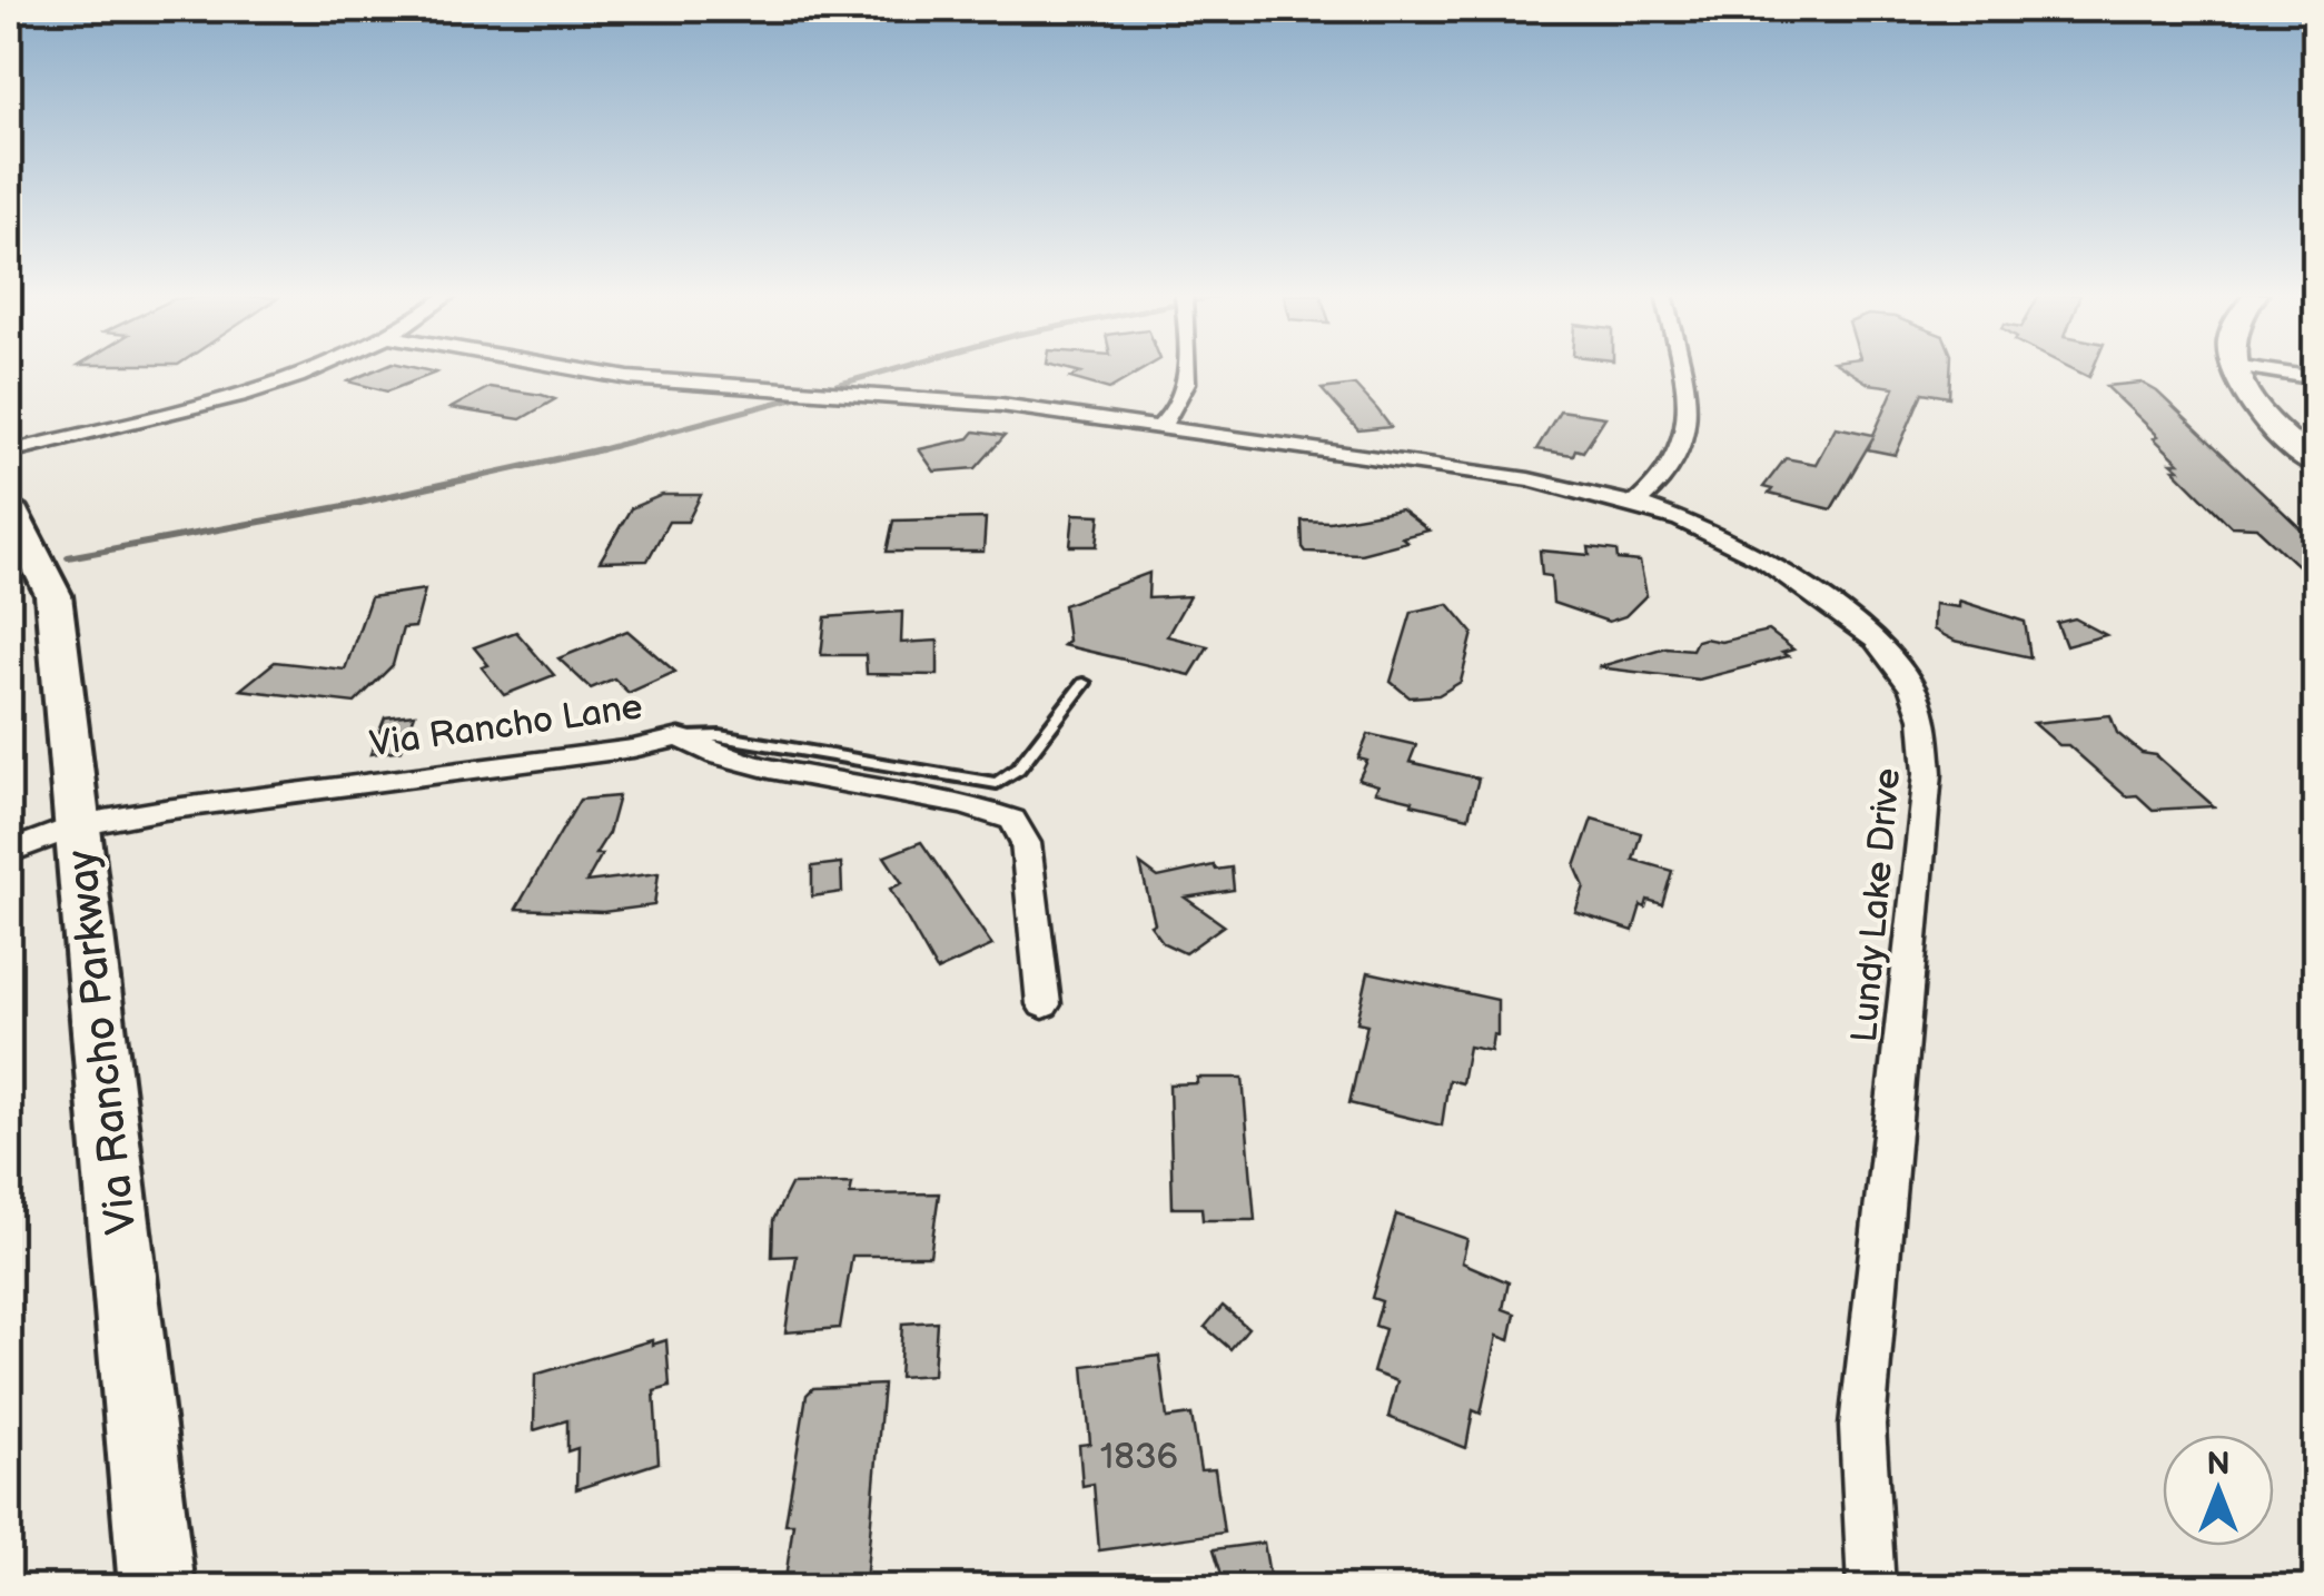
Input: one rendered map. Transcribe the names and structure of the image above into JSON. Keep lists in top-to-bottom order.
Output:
{
  "streets": {
    "main road": ["Via Rancho Parkway"],
    "street": ["Via Rancho Lane", "Lundy Lake Drive"]
  },
  "crossings": [
    ["Via Rancho Lane", "Via Rancho Parkway"]
  ],
  "house_numbers": ["1836"],
  "north": "top"
}
